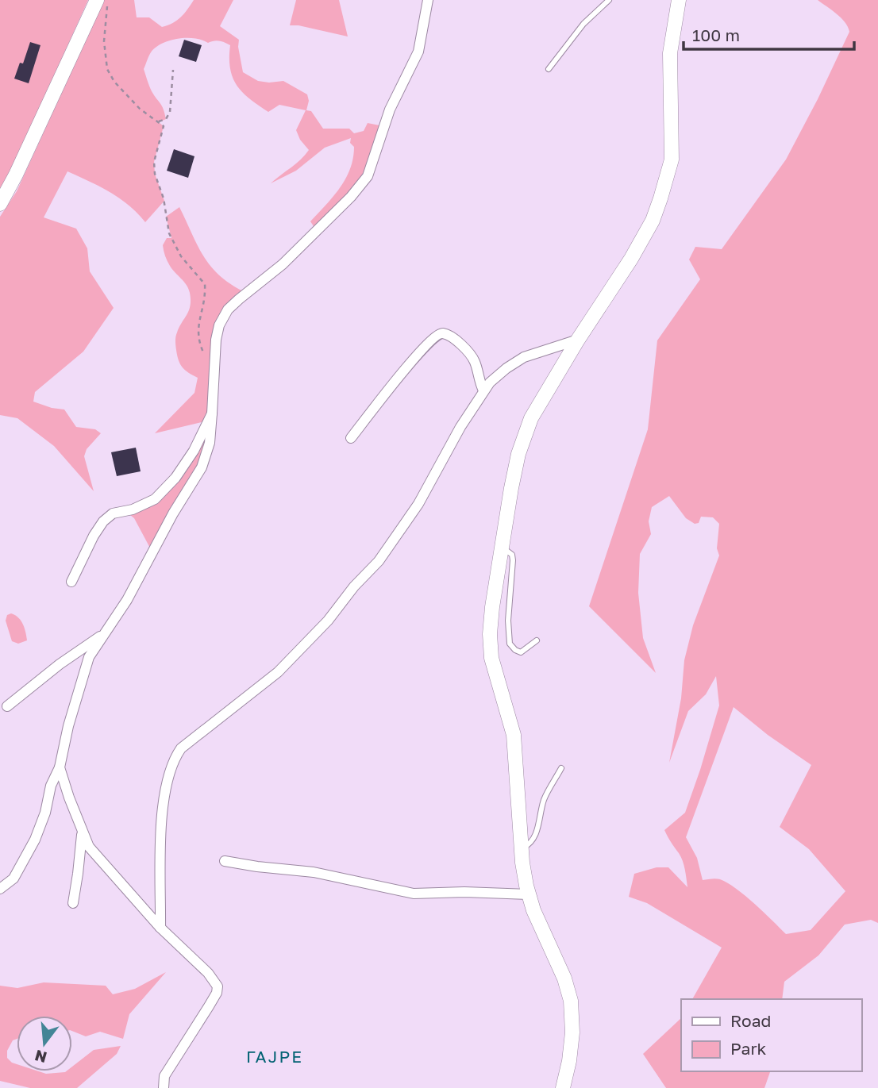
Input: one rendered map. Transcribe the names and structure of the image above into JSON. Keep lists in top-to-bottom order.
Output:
{
  "districts": ["ГАЈРЕ"],
  "legend": ["Road", "Park"],
  "scale_bar": "100 m",
  "north": "bottom"
}
